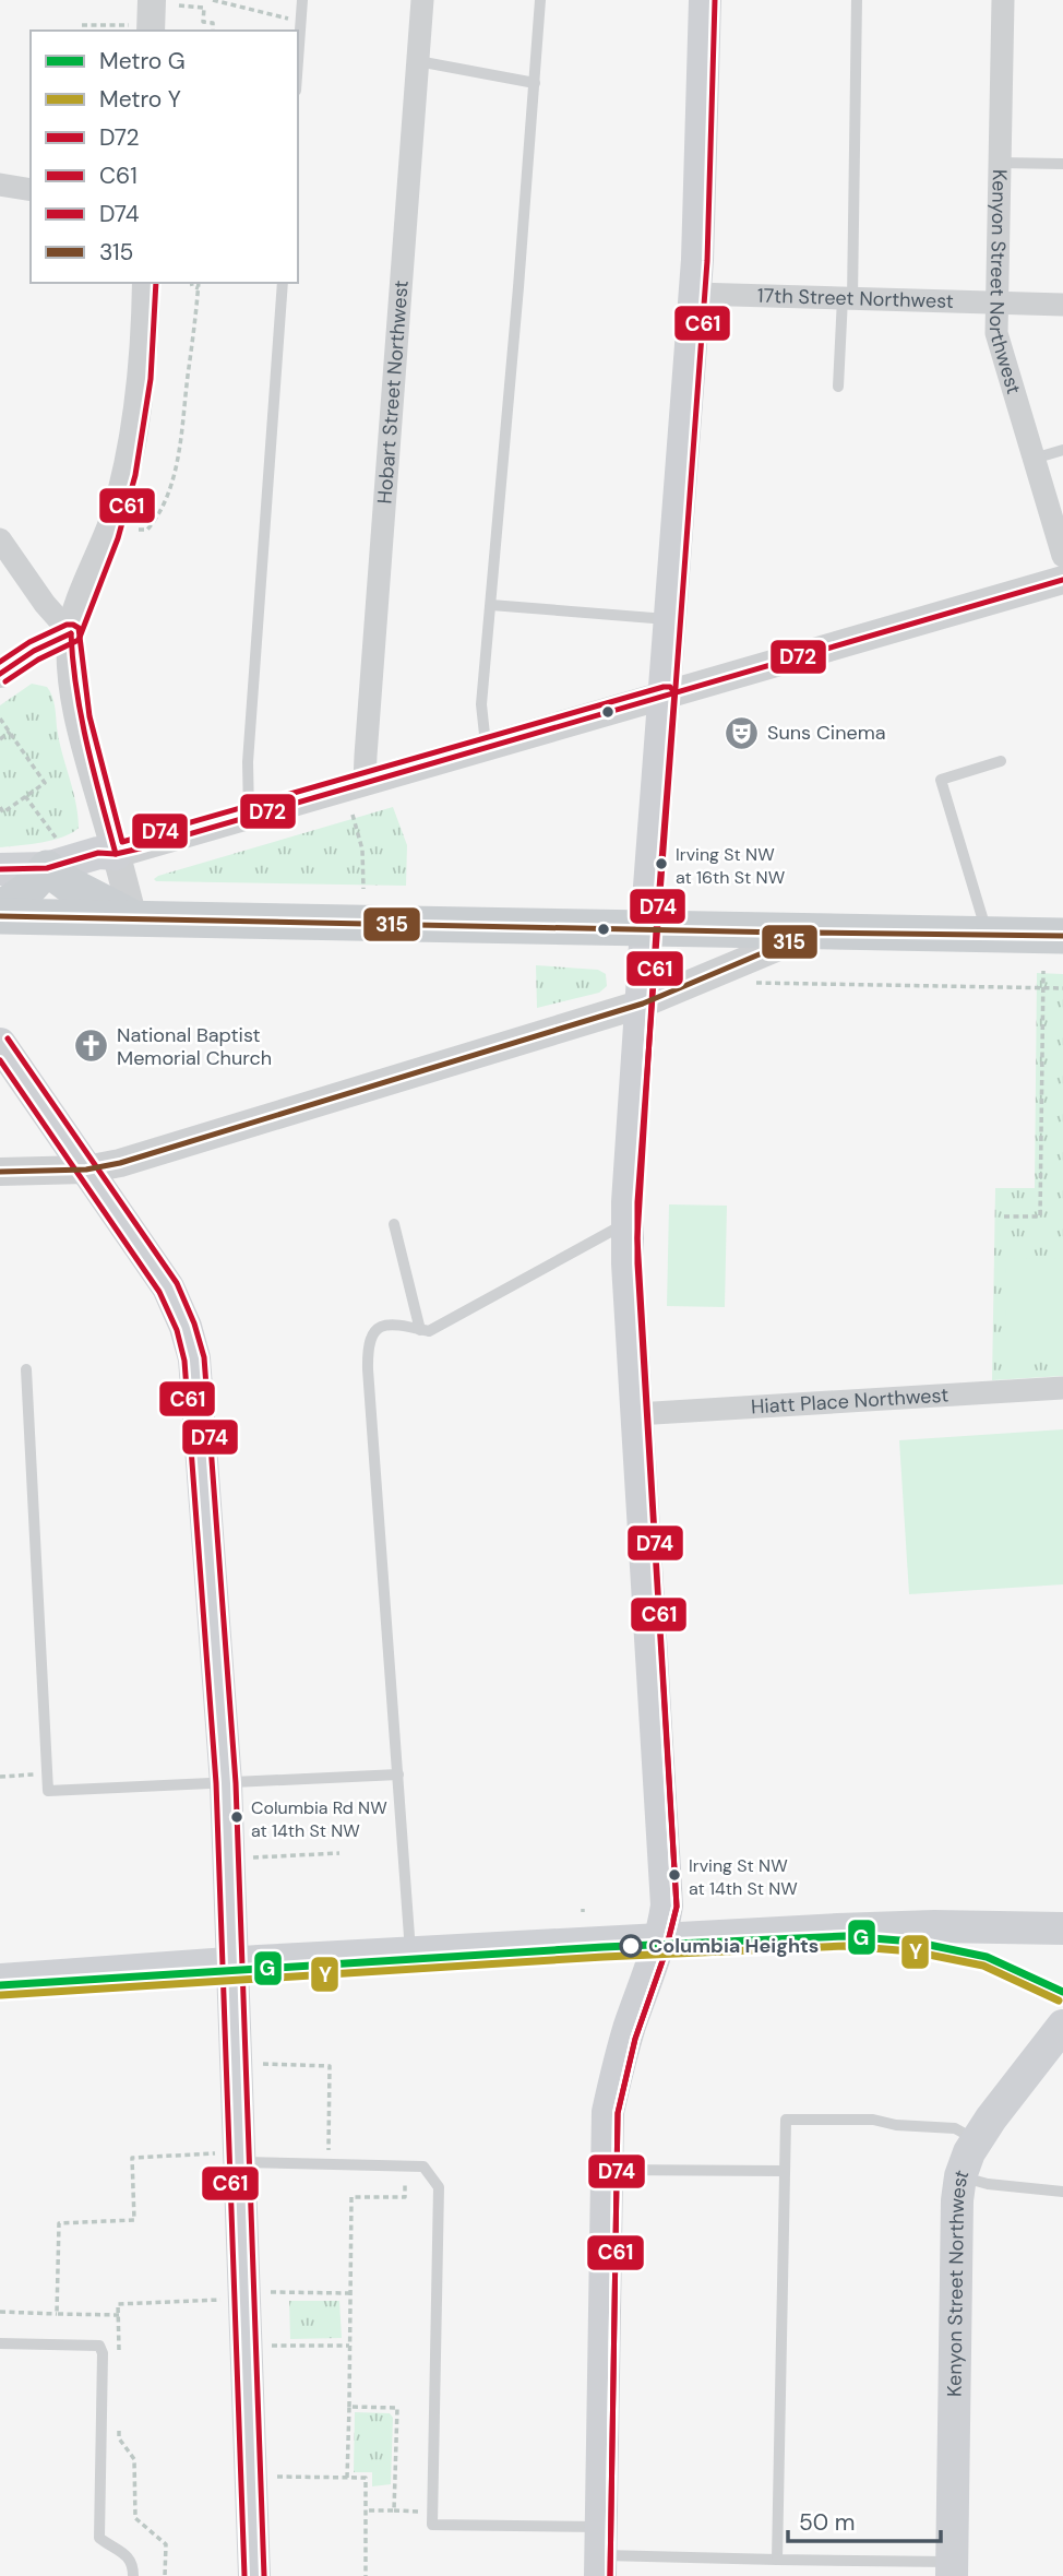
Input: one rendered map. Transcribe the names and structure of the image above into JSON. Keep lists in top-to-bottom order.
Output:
{
  "streets": {
    "main road": ["Kenyon Street Northwest"],
    "street": ["17th Street Northwest", "Hobart Street Northwest", "Hiatt Place Northwest"]
  },
  "crossings": [
    ["Kenyon Street Northwest", "17th Street Northwest"]
  ],
  "places": {
    "theatre": ["Suns Cinema"],
    "other": [
      "Irving St NW at 16th St NW",
      "Columbia Rd NW at 14th St NW",
      "Irving St NW at 14th St NW",
      "Columbia Heights"
    ],
    "church": ["National Baptist Memorial Church"]
  },
  "lines": [
    "transit line C61",
    "transit line D72",
    "transit line D74",
    "transit line 315",
    "metro line G",
    "metro line Y"
  ],
  "legend": [
    "Metro G",
    "Metro Y",
    "D72",
    "C61",
    "D74",
    "315"
  ],
  "scale_bar": "50 m"
}
